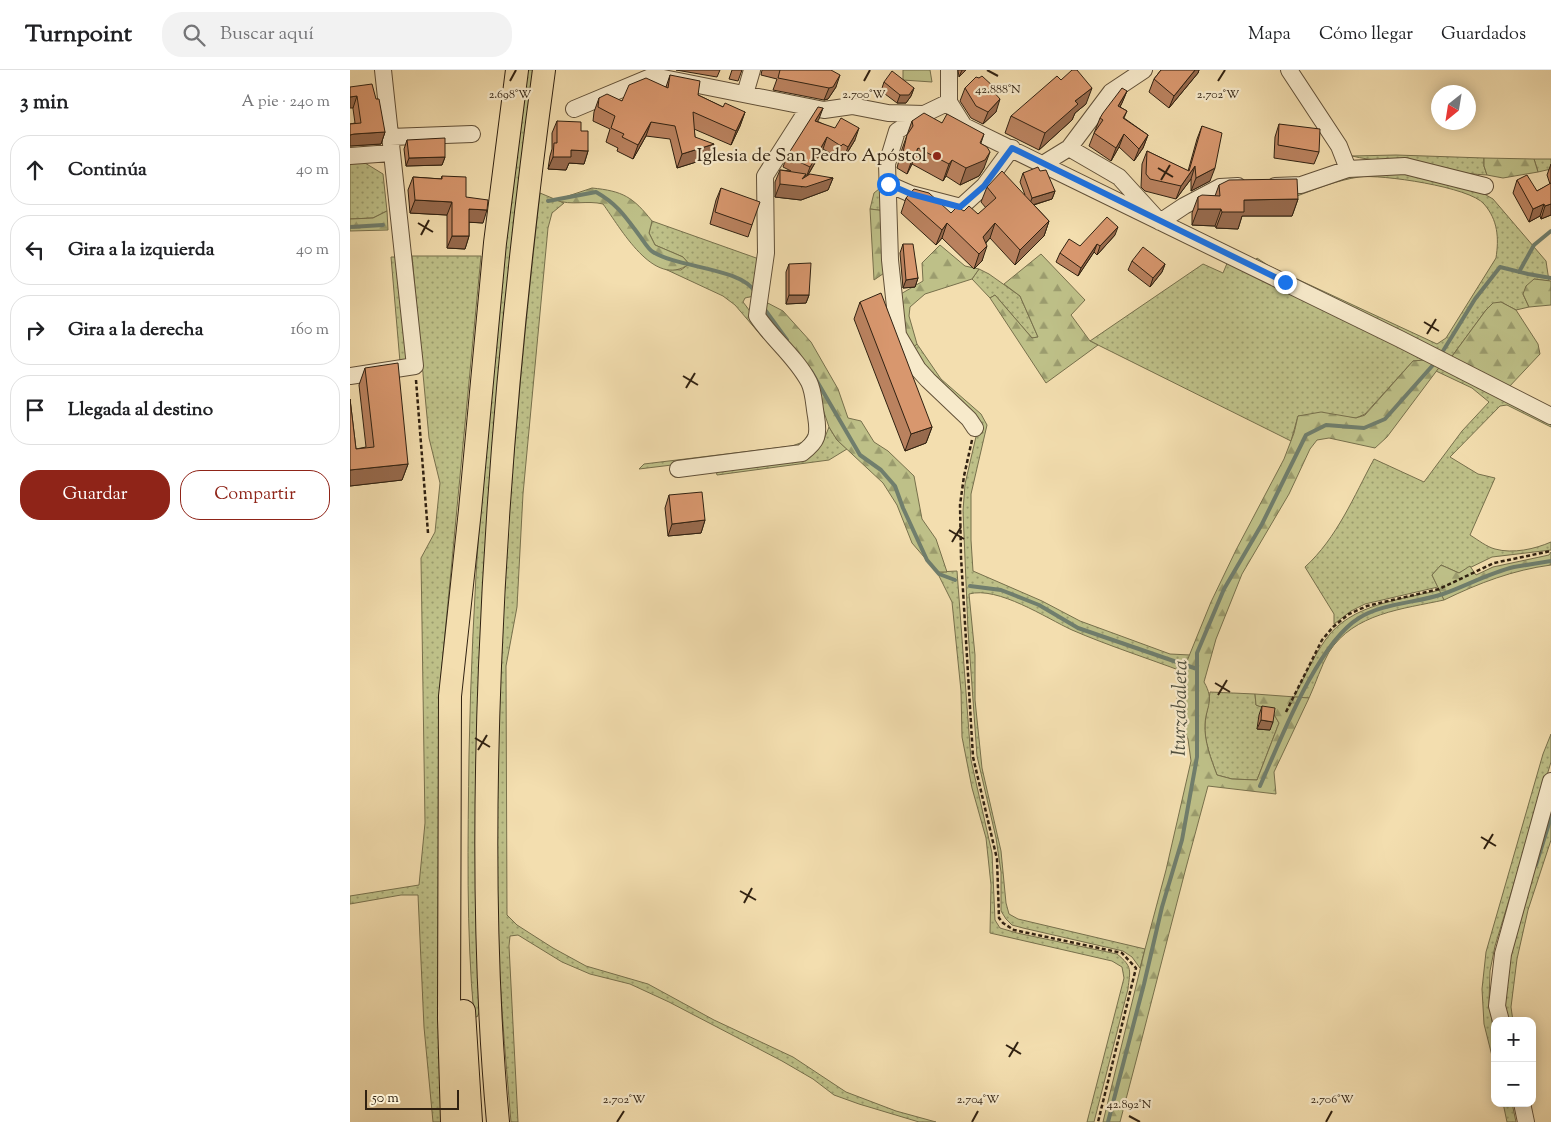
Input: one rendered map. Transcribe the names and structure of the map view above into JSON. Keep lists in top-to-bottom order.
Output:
{
  "water": ["Iturzabaleta"],
  "places": ["Iglesia de San Pedro Apóstol"],
  "scale_bar": "50 m",
  "north": "bottom left",
  "page": {
    "header": "Turnpoint",
    "search": "Buscar aquí",
    "nav": ["Mapa", "Cómo llegar", "Guardados"],
    "heading": ["3 min", "A pie · 240 m"],
    "list": [
      ["Continúa", "40 m"],
      ["Gira a la izquierda", "40 m"],
      ["Gira a la derecha", "160 m"],
      "Llegada al destino"
    ],
    "buttons": ["Guardar", "Compartir"],
    "map_buttons": ["+", "−"],
    "scale": "50 m"
  },
  "coordinates": [
    "42.888°N",
    "2.698°W",
    "2.700°W",
    "2.702°W",
    "2.704°W",
    "2.706°W",
    "42.892°N"
  ]
}
